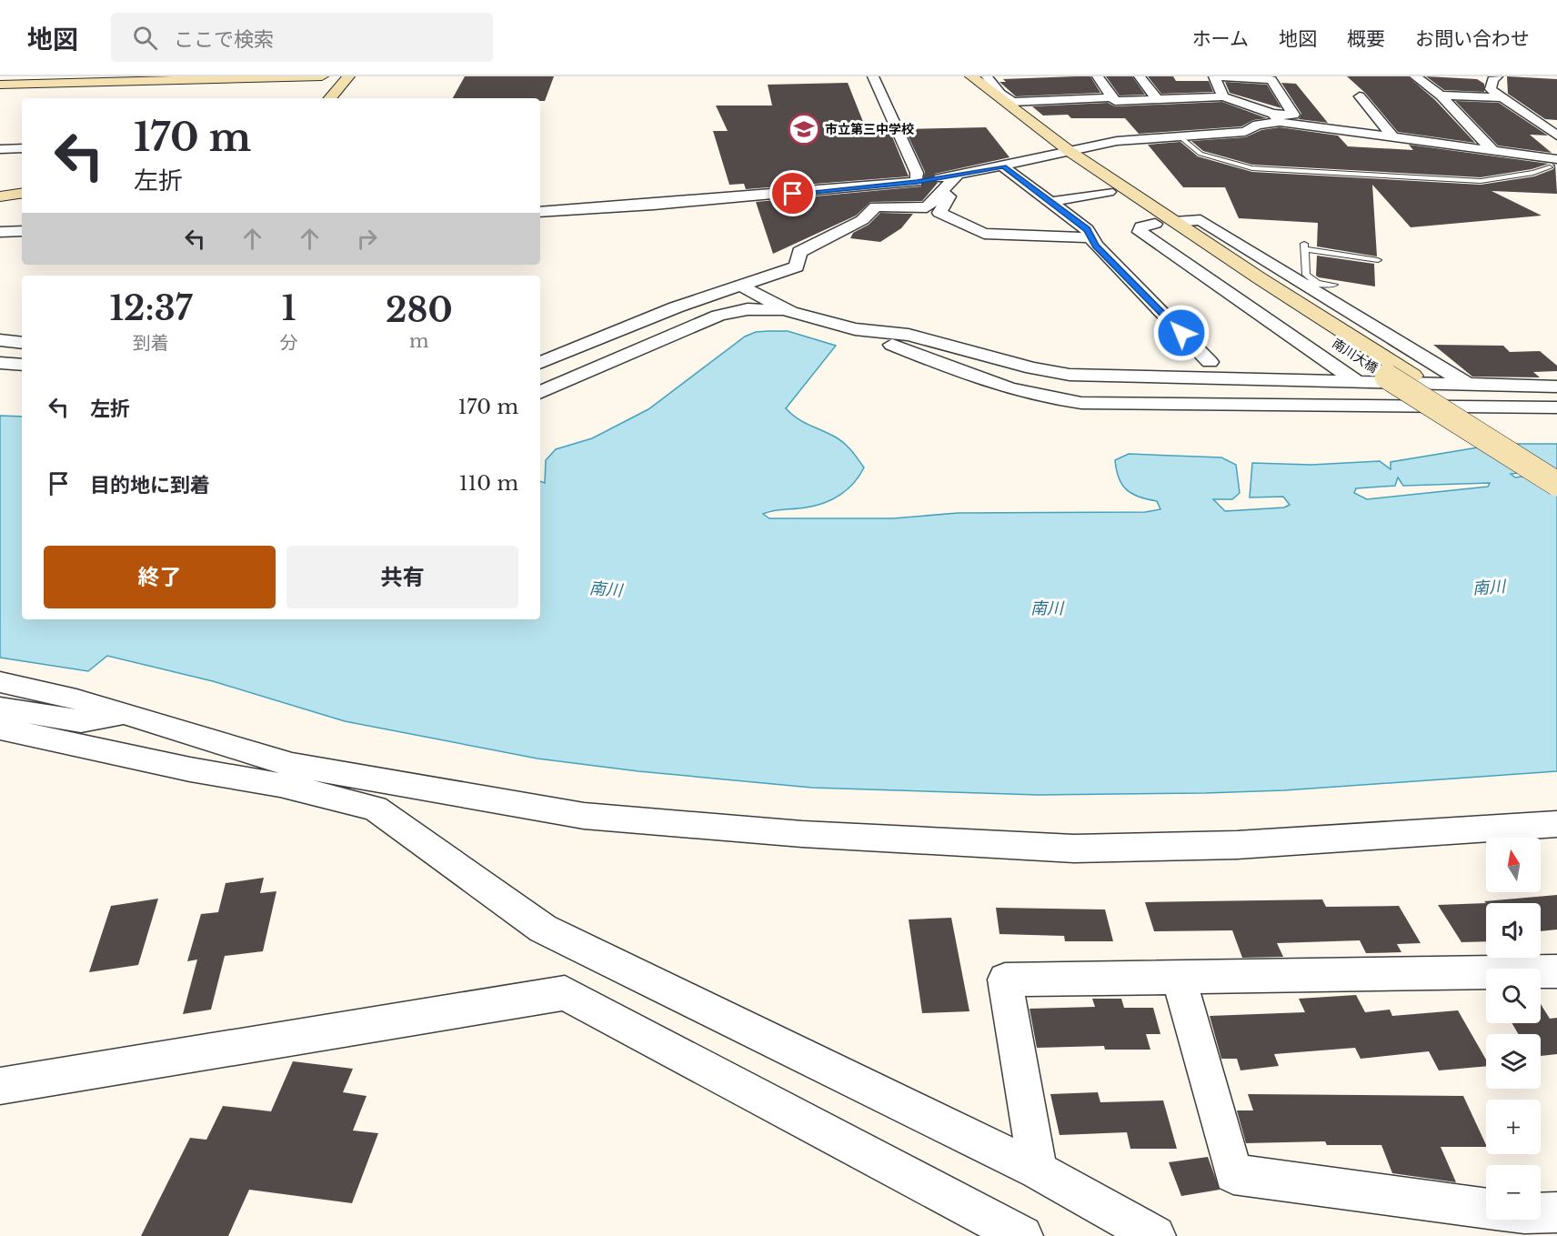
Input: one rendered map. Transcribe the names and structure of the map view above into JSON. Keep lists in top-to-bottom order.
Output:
{
  "streets": {
    "street": ["南川大橋"]
  },
  "water": ["南川"],
  "places": {
    "school or university": ["市立第三中学校"]
  },
  "north": "top",
  "page": {
    "header": "地図",
    "search": "ここで検索",
    "nav": [
      "ホーム",
      "地図",
      "概要",
      "お問い合わせ"
    ],
    "turn": ["170 m", "左折"],
    "eta": [
      "12:37",
      "到着",
      "1",
      "分",
      "280",
      "m"
    ],
    "list": [
      {
        "name": "左折",
        "value": "170 m"
      },
      {
        "name": "目的地に到着",
        "value": "110 m"
      }
    ],
    "buttons": ["終了", "共有"],
    "map_buttons": ["+", "−"]
  }
}
